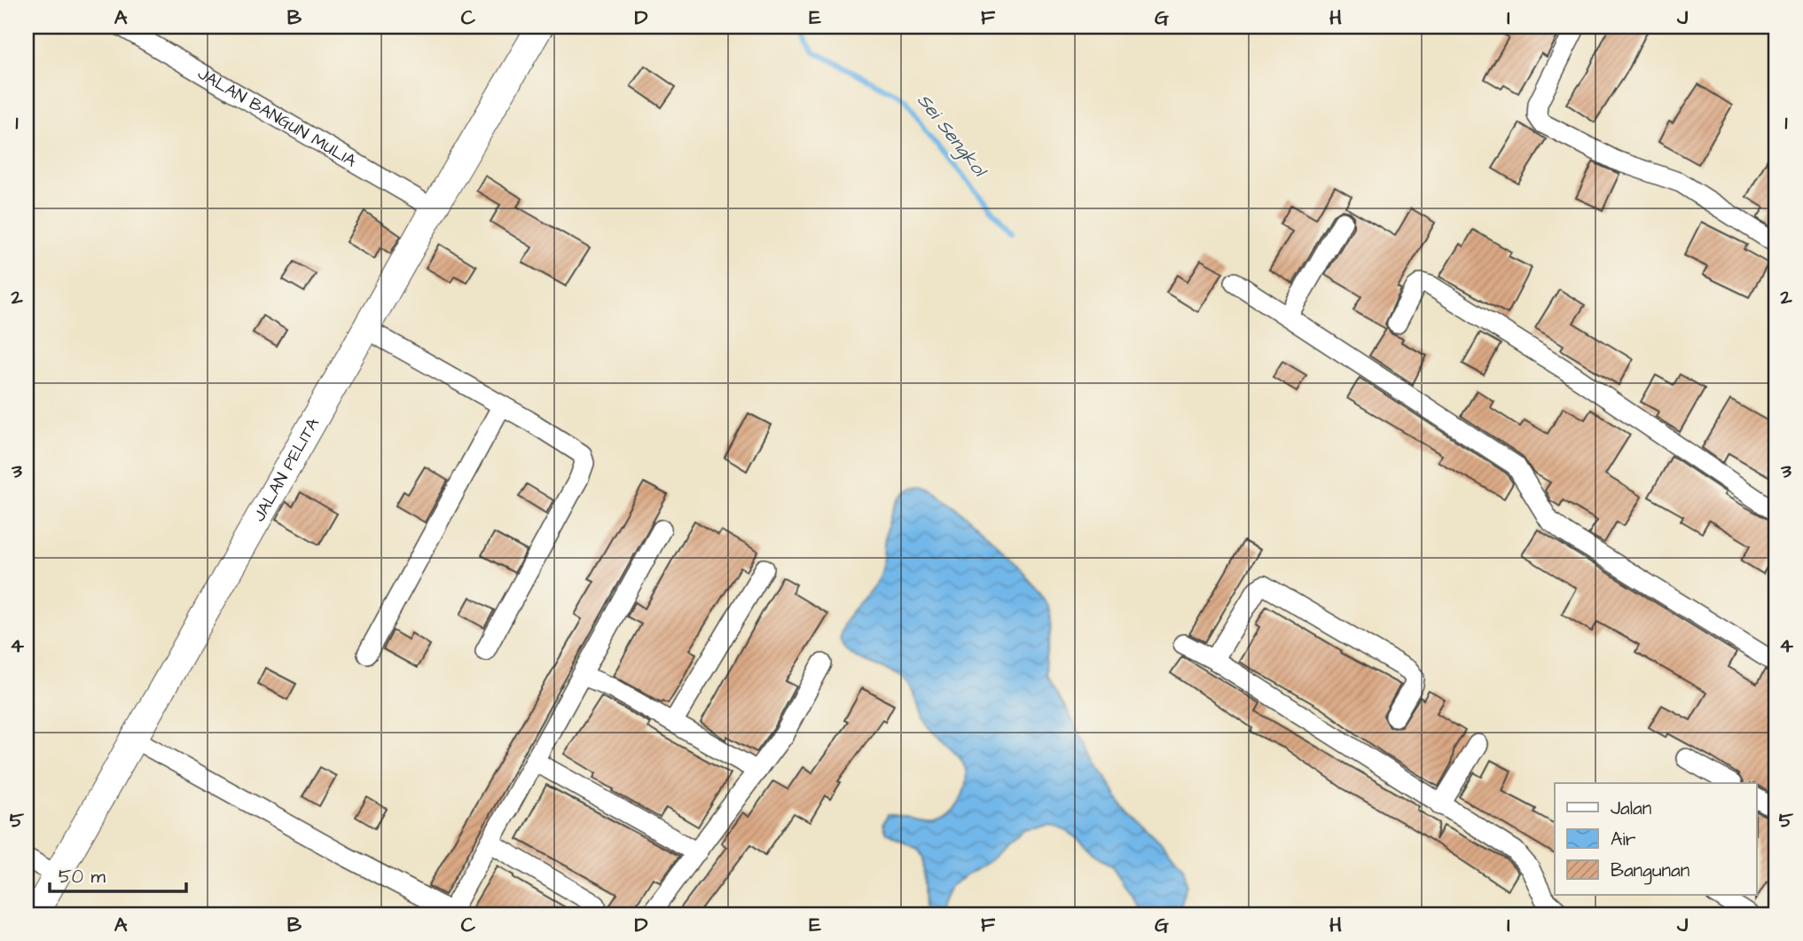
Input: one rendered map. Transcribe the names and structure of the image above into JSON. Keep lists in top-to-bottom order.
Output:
{
  "streets": {
    "street": ["JALAN BANGUN MULIA", "JALAN PELITA"]
  },
  "crossings": [
    ["JALAN BANGUN MULIA", "JALAN PELITA"]
  ],
  "water": ["Sei Sengkol"],
  "legend": ["Jalan", "Air", "Bangunan"],
  "scale_bar": "50 m",
  "grid": {
    "columns": [
      "A",
      "B",
      "C",
      "D",
      "E",
      "F",
      "G",
      "H",
      "I",
      "J"
    ],
    "rows": [
      "1",
      "2",
      "3",
      "4",
      "5"
    ]
  }
}
